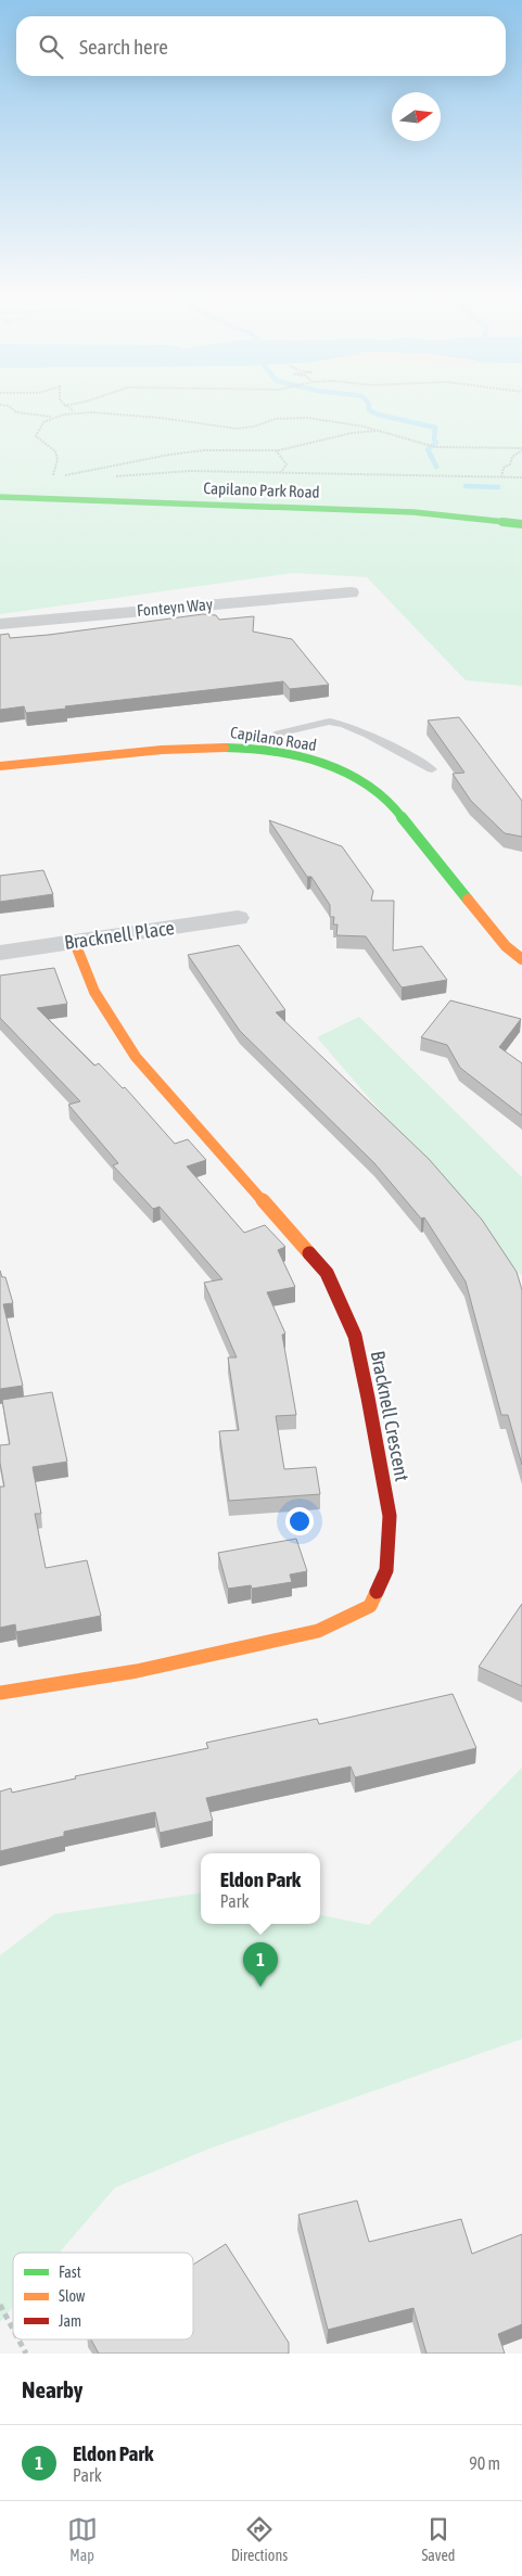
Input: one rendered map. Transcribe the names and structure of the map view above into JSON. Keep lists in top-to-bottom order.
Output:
{
  "streets": {
    "street": [
      "Capilano Park Road",
      "Fonteyn Way",
      "Capilano Road",
      "Bracknell Place",
      "Bracknell Crescent"
    ]
  },
  "crossings": [
    ["Bracknell Place", "Bracknell Crescent"]
  ],
  "legend": ["Fast", "Slow", "Jam"],
  "north": "right",
  "page": {
    "search": "Search here",
    "popup": ["Eldon Park", "Park"],
    "pins": "1",
    "heading": "Nearby",
    "list": [
      {
        "mark": "1",
        "name": "Eldon Park",
        "note": "Park",
        "value": "90 m"
      }
    ],
    "nav": ["Map", "Directions", "Saved"]
  }
}
